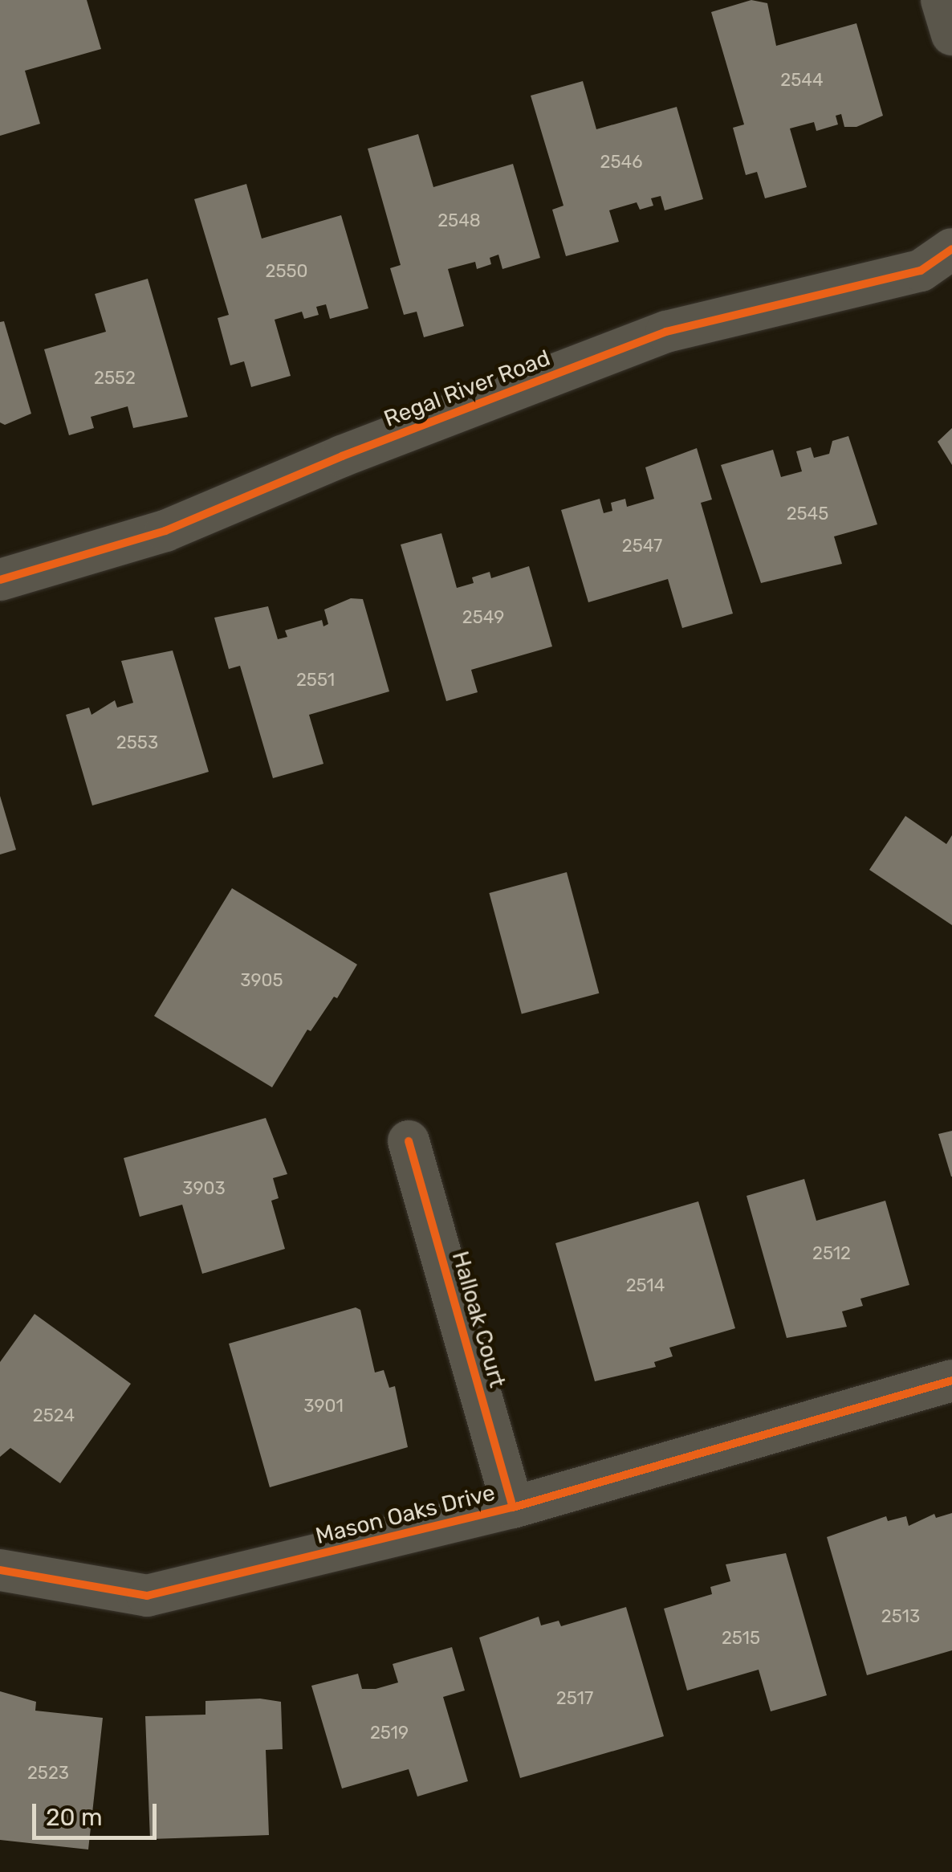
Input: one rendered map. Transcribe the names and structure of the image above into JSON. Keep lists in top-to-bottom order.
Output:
{
  "streets": {
    "street": ["Regal River Road", "Halloak Court", "Mason Oaks Drive"]
  },
  "crossings": [
    ["Halloak Court", "Mason Oaks Drive"]
  ],
  "house_numbers": [
    "2544",
    "2546",
    "2548",
    "2550",
    "2552",
    "2545",
    "2547",
    "2549",
    "2551",
    "2553",
    "3905",
    "3903",
    "2512",
    "2514",
    "3901",
    "2524",
    "2513",
    "2515",
    "2517",
    "2519",
    "2523"
  ],
  "scale_bar": "20 m"
}
